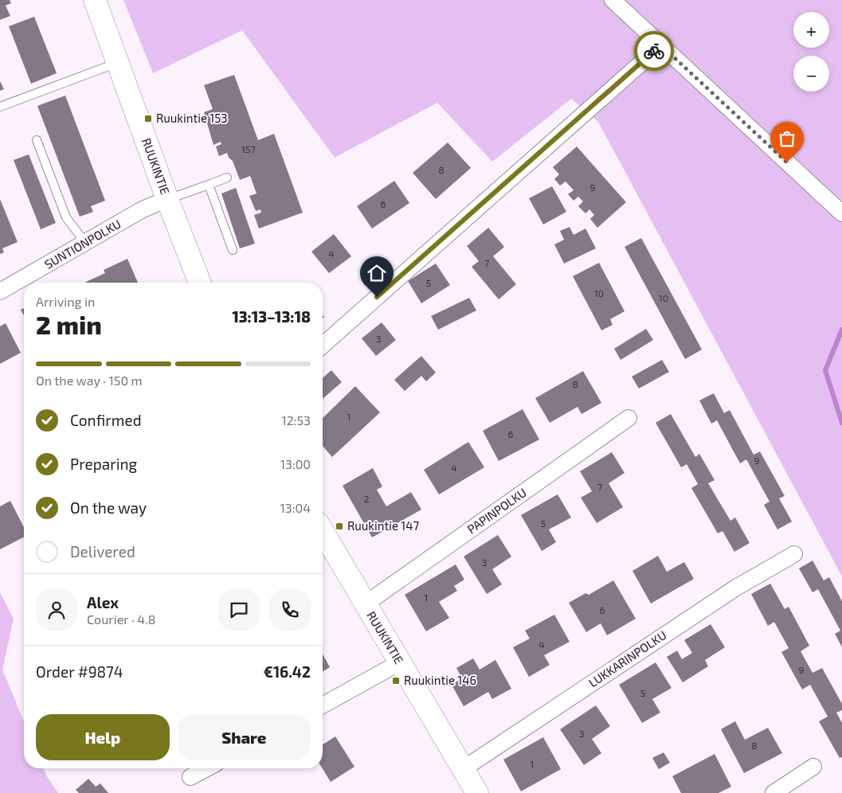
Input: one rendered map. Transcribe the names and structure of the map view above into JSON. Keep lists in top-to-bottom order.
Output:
{
  "streets": {
    "street": [
      "RUUKINTIE",
      "SUNTIONPOLKU",
      "PAPINPOLKU",
      "LUKKARINPOLKU"
    ]
  },
  "crossings": [
    ["RUUKINTIE", "SUNTIONPOLKU"],
    ["RUUKINTIE", "PAPINPOLKU"],
    ["RUUKINTIE", "LUKKARINPOLKU"]
  ],
  "places": {
    "transit": ["Ruukintie 153", "Ruukintie 147", "Ruukintie 146"]
  },
  "house_numbers": [
    "157",
    "8",
    "9",
    "6",
    "4",
    "7",
    "5",
    "10",
    "10",
    "3",
    "8",
    "1",
    "6",
    "9",
    "4",
    "7",
    "2",
    "5",
    "3",
    "1",
    "6",
    "4",
    "9",
    "5",
    "3",
    "8",
    "1"
  ],
  "page": {
    "map_buttons": ["+", "−"],
    "heading": ["2 min", "Arriving in", "13:13–13:18"],
    "panel": [
      "Alex",
      "Courier · 4.8",
      "Order #9874",
      "€16.42"
    ],
    "bar": "On the way · 150 m",
    "list": [
      ["Confirmed", "12:53"],
      ["Preparing", "13:00"],
      ["On the way", "13:04"],
      "Delivered"
    ],
    "buttons": ["Help", "Share"]
  }
}
